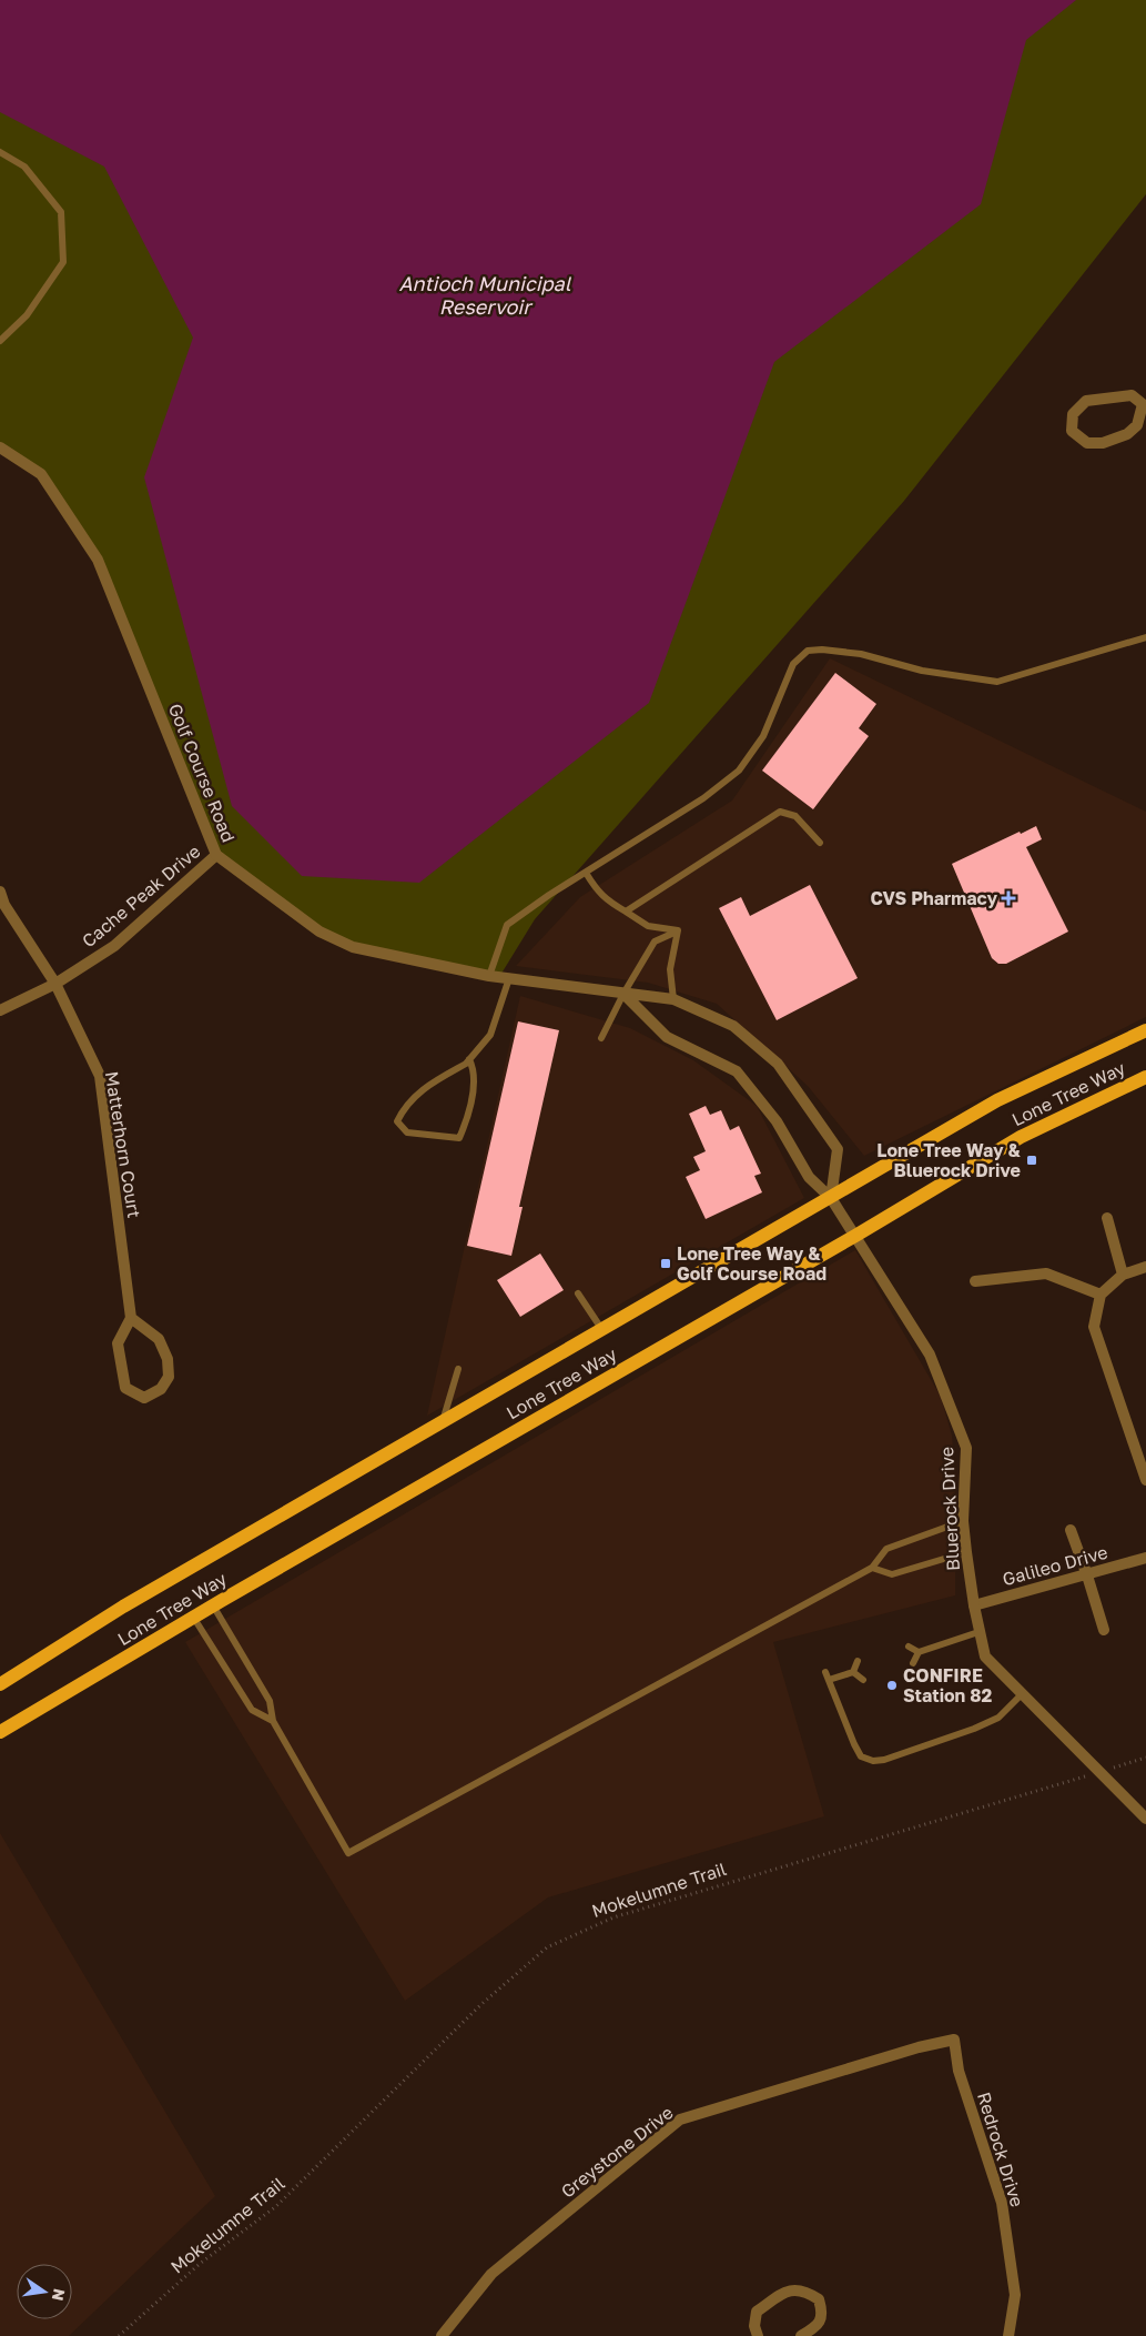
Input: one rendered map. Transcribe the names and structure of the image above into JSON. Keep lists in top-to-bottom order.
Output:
{
  "streets": {
    "main road": ["Lone Tree Way"],
    "street": [
      "Golf Course Road",
      "Cache Peak Drive",
      "Matterhorn Court",
      "Bluerock Drive",
      "Galileo Drive",
      "Redrock Drive",
      "Greystone Drive"
    ],
    "path": ["Mokelumne Trail"]
  },
  "crossings": [
    ["Golf Course Road", "Cache Peak Drive"],
    ["Golf Course Road", "Lone Tree Way"],
    ["Golf Course Road", "Bluerock Drive"],
    ["Cache Peak Drive", "Matterhorn Court"],
    ["Lone Tree Way", "Bluerock Drive"],
    ["Bluerock Drive", "Galileo Drive"],
    ["Bluerock Drive", "Mokelumne Trail"],
    ["Redrock Drive", "Greystone Drive"]
  ],
  "water": ["Antioch Municipal Reservoir"],
  "places": {
    "health": ["CVS Pharmacy"],
    "transit": ["Lone Tree Way & Bluerock Drive", "Lone Tree Way & Golf Course Road"],
    "other": ["CONFIRE Station 82"]
  },
  "north": "right"
}
